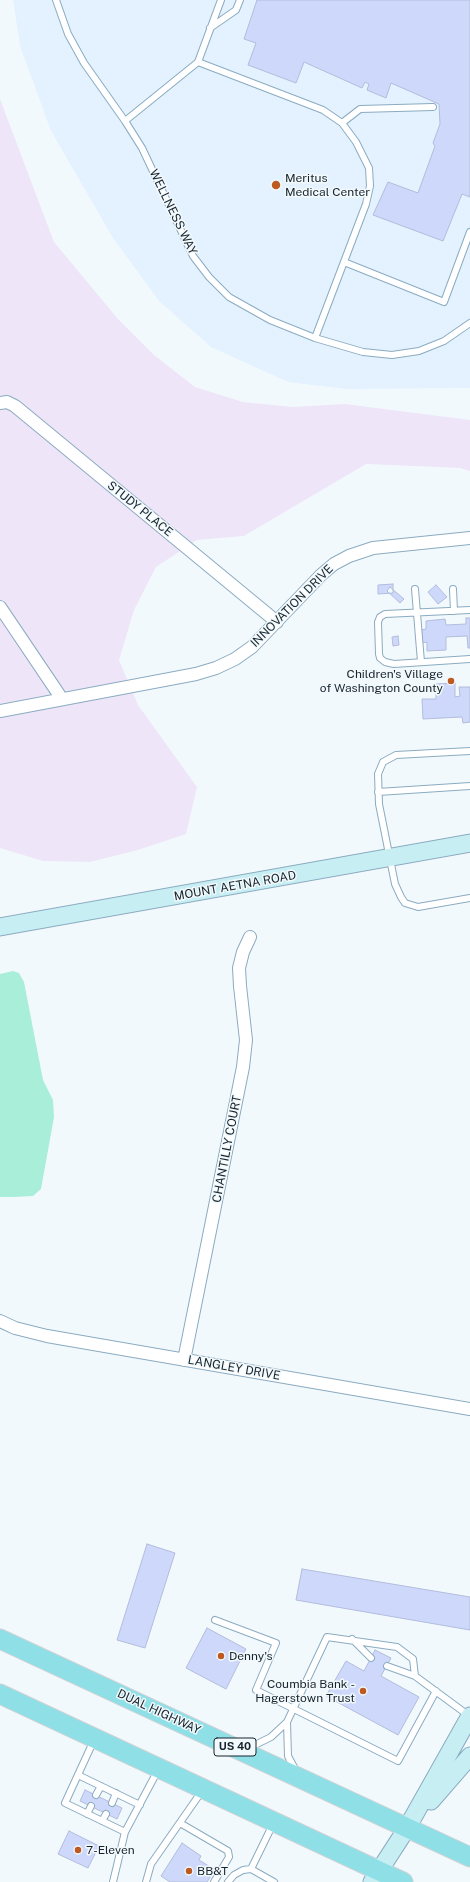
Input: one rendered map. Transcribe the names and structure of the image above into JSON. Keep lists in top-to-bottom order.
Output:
{
  "streets": {
    "main road": ["DUAL HIGHWAY", "US 40"],
    "street": [
      "STUDY PLACE",
      "INNOVATION DRIVE",
      "MOUNT AETNA ROAD",
      "CHANTILLY COURT",
      "LANGLEY DRIVE"
    ],
    "lane": ["WELLNESS WAY"]
  },
  "crossings": [
    ["STUDY PLACE", "INNOVATION DRIVE"],
    ["CHANTILLY COURT", "LANGLEY DRIVE"]
  ],
  "places": [
    "Meritus Medical Center",
    "Children's Village of Washington County",
    "Denny's",
    "Coumbia Bank - Hagerstown Trust",
    "7-Eleven",
    "BB&T"
  ]
}
